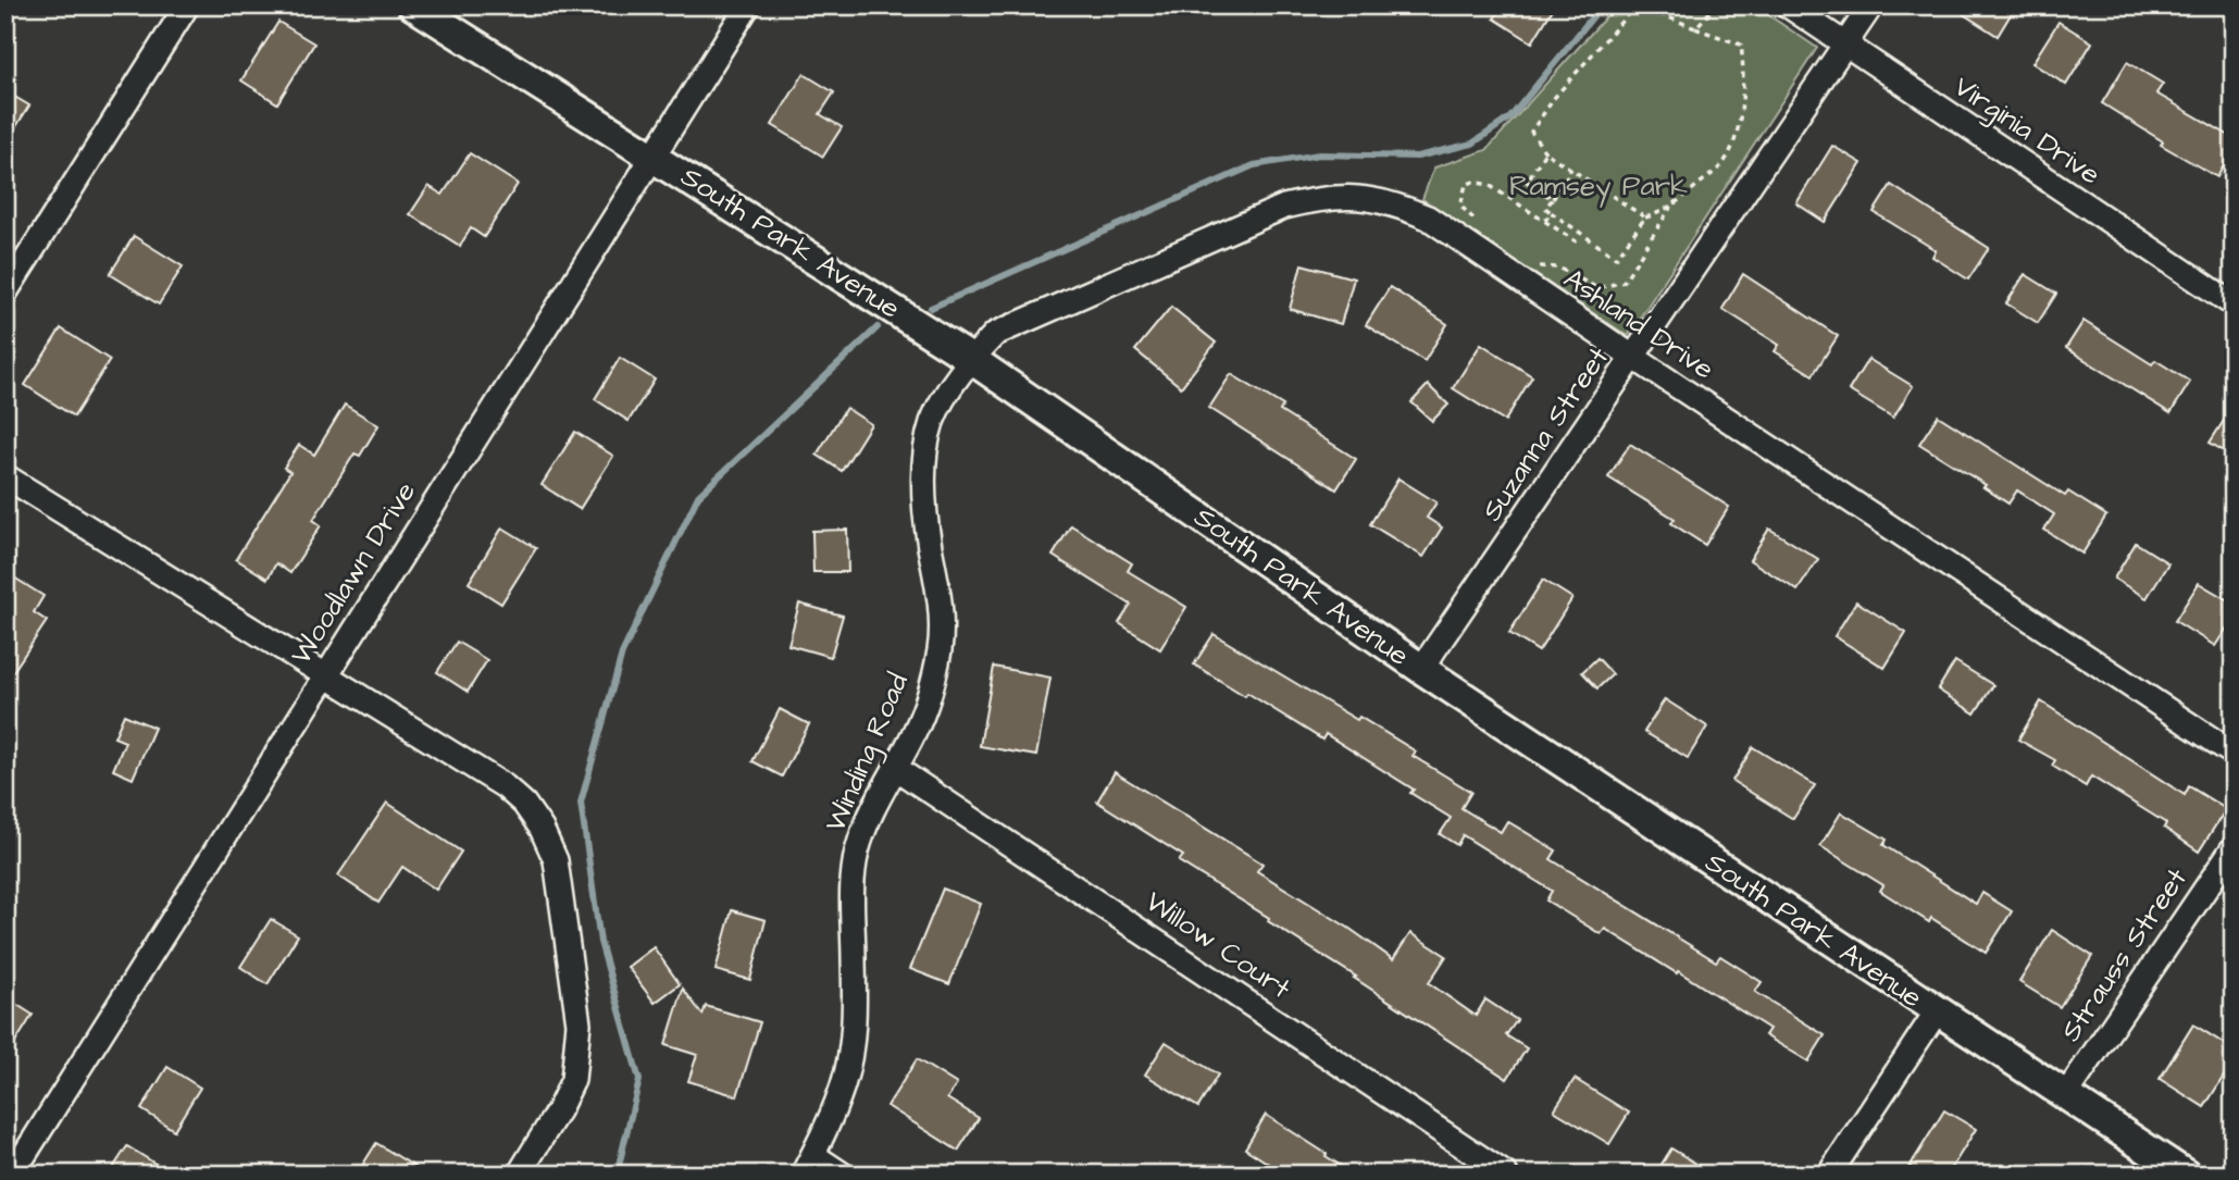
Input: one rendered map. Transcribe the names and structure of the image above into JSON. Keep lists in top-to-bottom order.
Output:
{
  "streets": {
    "street": [
      "Virginia Drive",
      "South Park Avenue",
      "Ashland Drive",
      "Suzanna Street",
      "Woodlawn Drive",
      "Winding Road",
      "Willow Court",
      "Strauss Street"
    ]
  },
  "crossings": [
    ["Virginia Drive", "Suzanna Street"],
    ["South Park Avenue", "Ashland Drive"],
    ["South Park Avenue", "Suzanna Street"],
    ["South Park Avenue", "Woodlawn Drive"],
    ["South Park Avenue", "Winding Road"],
    ["South Park Avenue", "Strauss Street"],
    ["Ashland Drive", "Suzanna Street"],
    ["Ashland Drive", "Winding Road"],
    ["Winding Road", "Willow Court"]
  ],
  "parks": ["Ramsey Park"]
}
